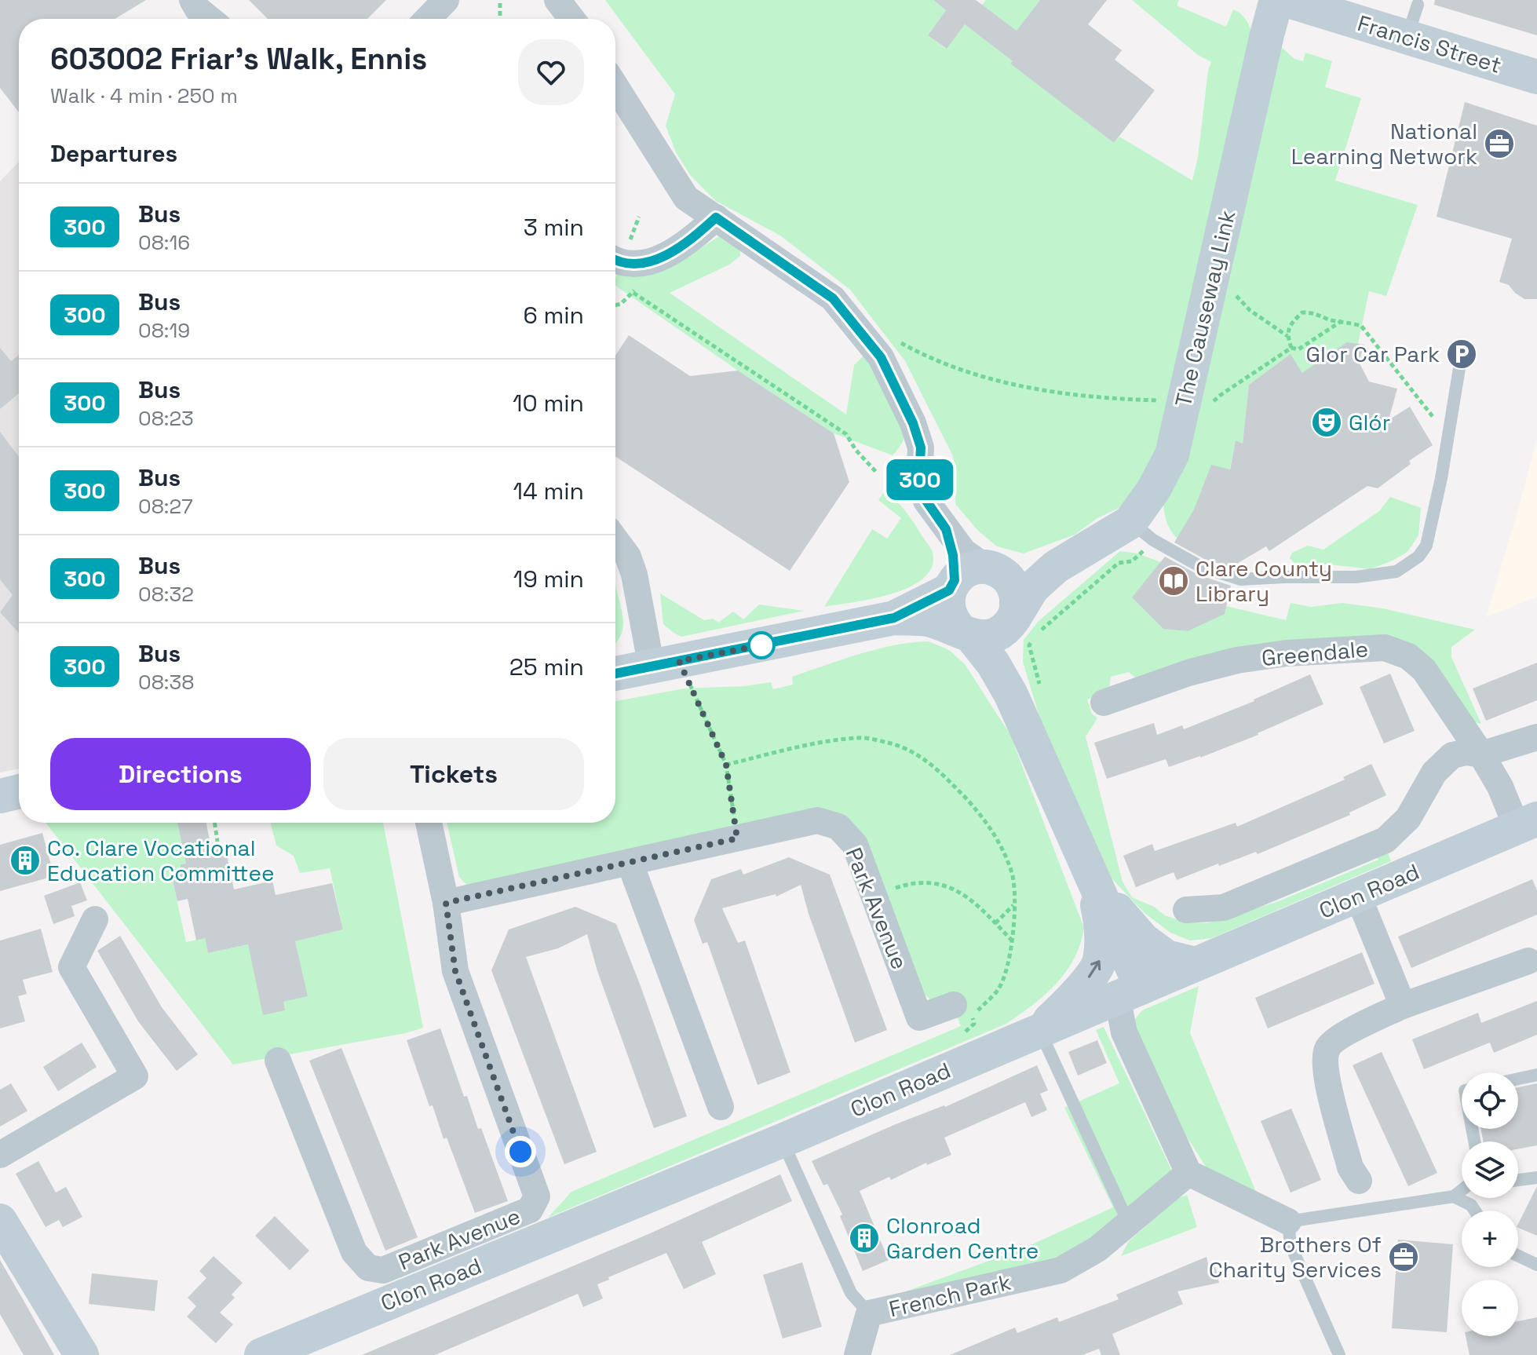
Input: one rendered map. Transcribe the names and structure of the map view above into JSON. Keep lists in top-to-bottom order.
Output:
{
  "streets": {
    "street": [
      "Francis Street",
      "The Causeway Link",
      "Greendale",
      "Clon Road",
      "Park Avenue",
      "French Park"
    ]
  },
  "crossings": [
    ["Greendale", "Clon Road"],
    ["Clon Road", "French Park"]
  ],
  "places": {
    "office": ["National Learning Network", "Brothers Of Charity Services"],
    "parking": ["Glor Car Park"],
    "theatre": ["Glór"],
    "library": ["Clare County Library"],
    "building": ["Co. Clare Vocational Education Committee", "Clonroad Garden Centre"]
  },
  "lines": ["bus line 300"],
  "page": {
    "on_map": "300",
    "heading": [
      ["603002 Friar's Walk, Ennis", "Walk · 4 min · 250 m"],
      "Departures"
    ],
    "list": [
      {
        "mark": "300",
        "name": "Bus",
        "note": "08:16",
        "value": "3 min"
      },
      {
        "mark": "300",
        "name": "Bus",
        "note": "08:19",
        "value": "6 min"
      },
      {
        "mark": "300",
        "name": "Bus",
        "note": "08:23",
        "value": "10 min"
      },
      {
        "mark": "300",
        "name": "Bus",
        "note": "08:27",
        "value": "14 min"
      },
      {
        "mark": "300",
        "name": "Bus",
        "note": "08:32",
        "value": "19 min"
      },
      {
        "mark": "300",
        "name": "Bus",
        "note": "08:38",
        "value": "25 min"
      }
    ],
    "buttons": ["Directions", "Tickets"],
    "map_buttons": ["+", "−"]
  }
}
